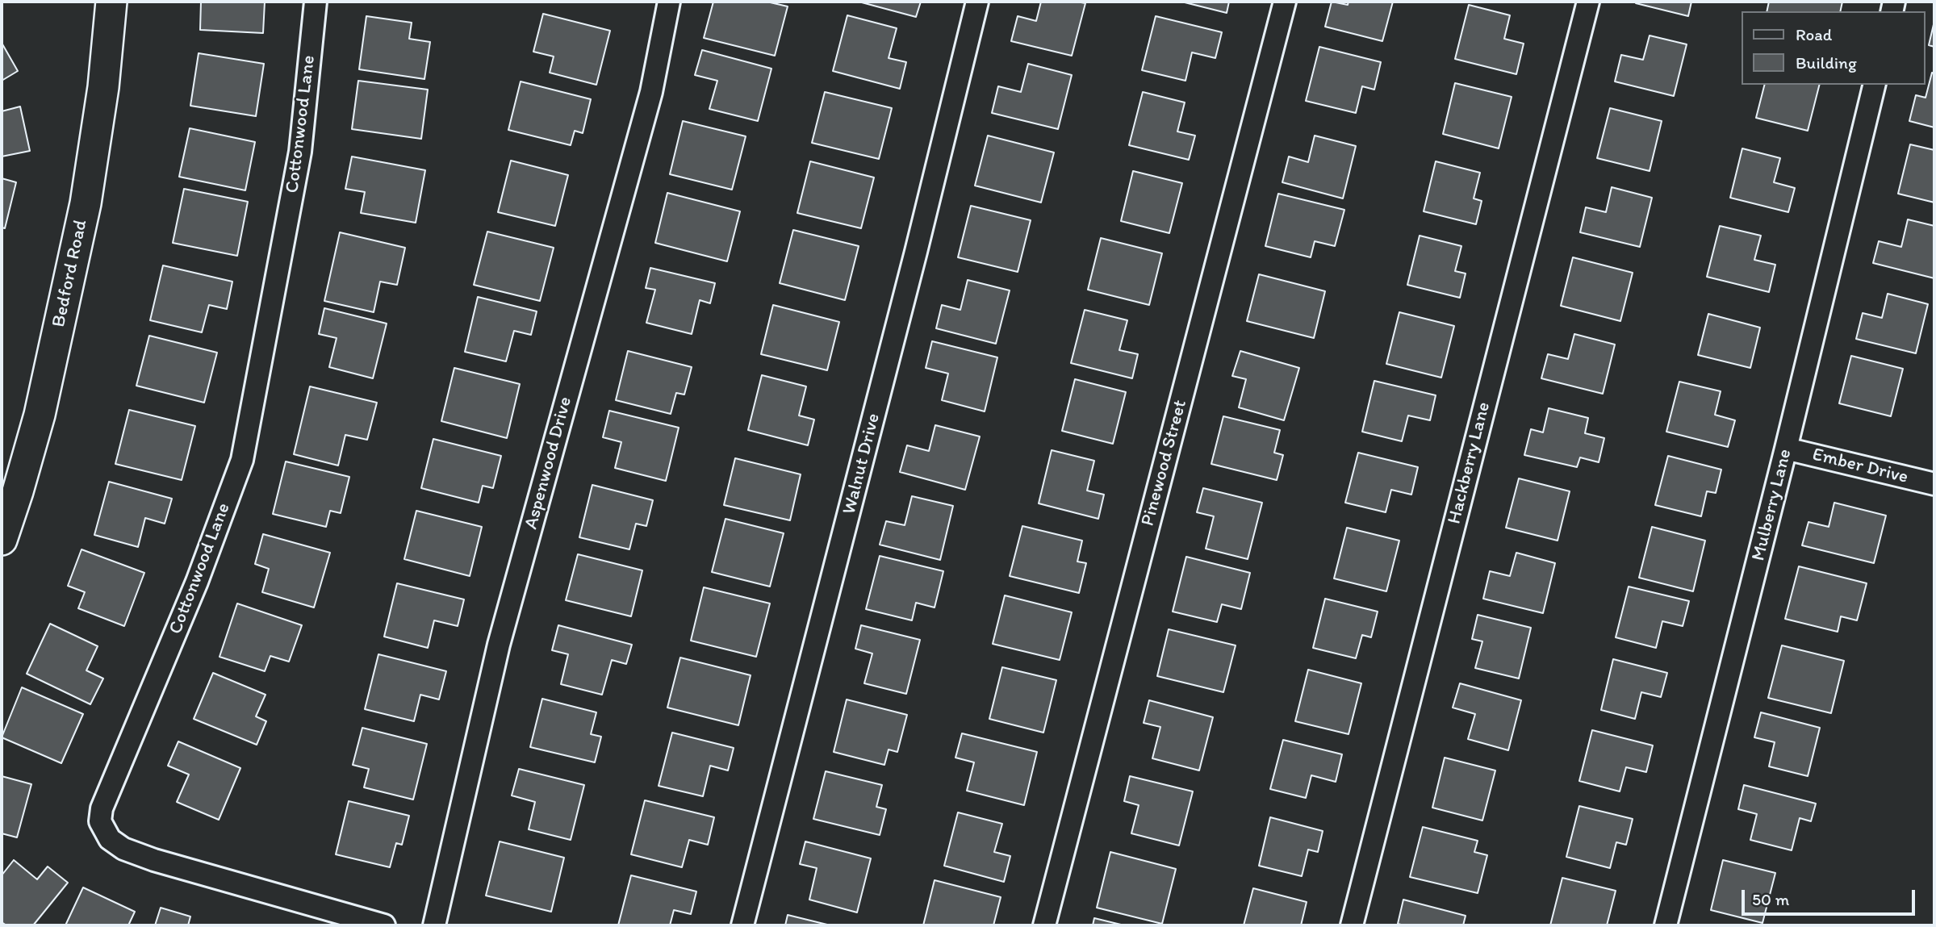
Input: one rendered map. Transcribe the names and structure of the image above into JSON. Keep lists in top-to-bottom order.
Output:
{
  "streets": {
    "main road": ["Bedford Road"],
    "street": [
      "Cottonwood Lane",
      "Aspenwood Drive",
      "Pinewood Street",
      "Hackberry Lane",
      "Walnut Drive",
      "Ember Drive",
      "Mulberry Lane"
    ]
  },
  "crossings": [
    ["Ember Drive", "Mulberry Lane"]
  ],
  "legend": ["Road", "Building"],
  "scale_bar": "50 m"
}
